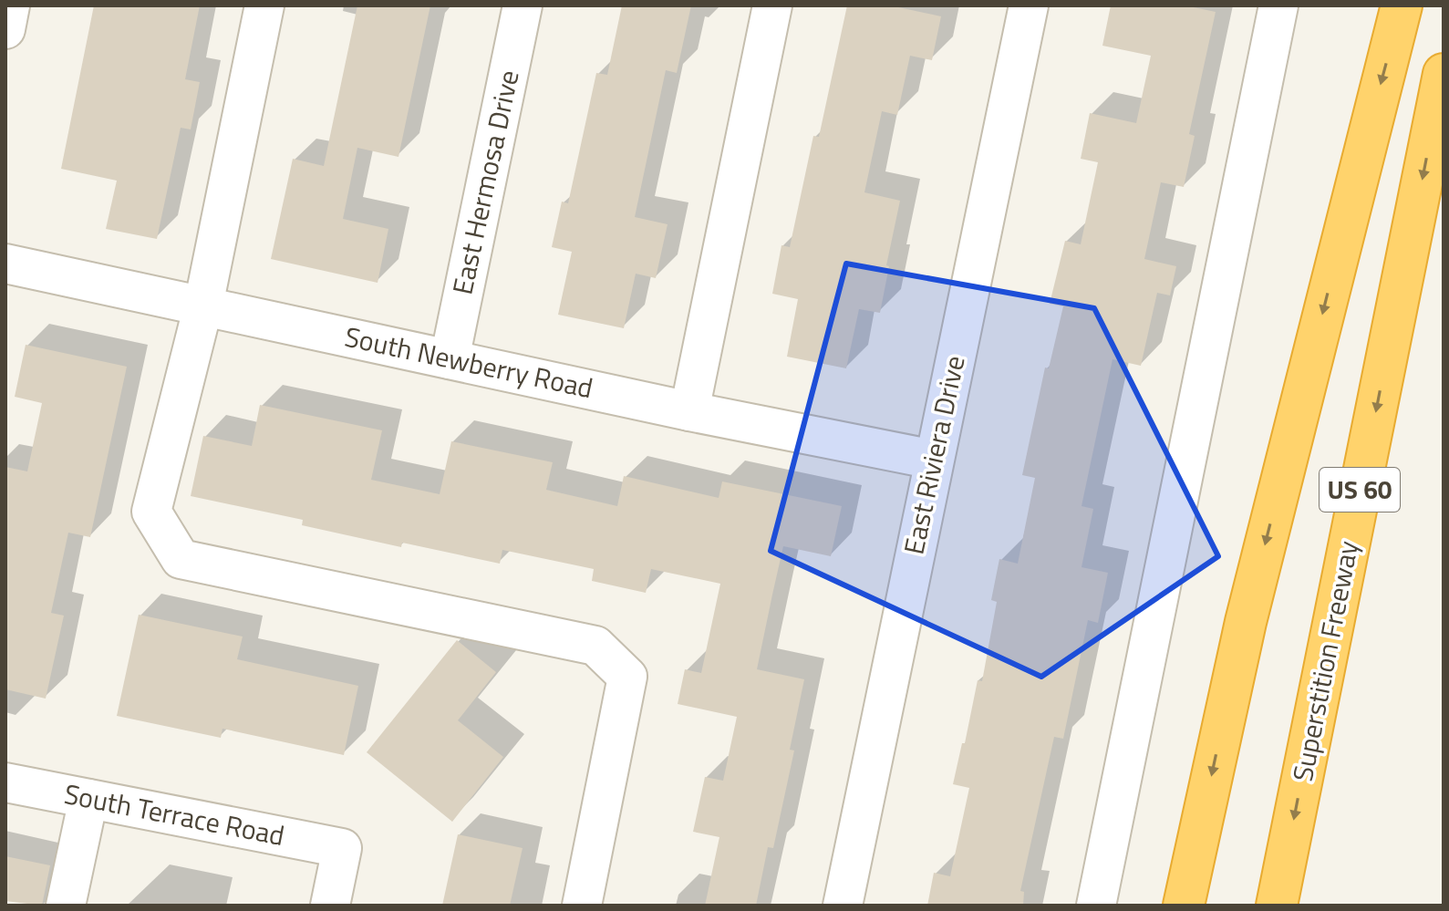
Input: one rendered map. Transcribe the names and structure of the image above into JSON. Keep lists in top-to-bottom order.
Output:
{
  "streets": {
    "highway": ["US 60", "Superstition Freeway"],
    "street": [
      "East Hermosa Drive",
      "South Newberry Road",
      "East Riviera Drive",
      "South Terrace Road"
    ]
  },
  "crossings": [
    ["East Hermosa Drive", "South Newberry Road"],
    ["South Newberry Road", "East Riviera Drive"]
  ]
}
